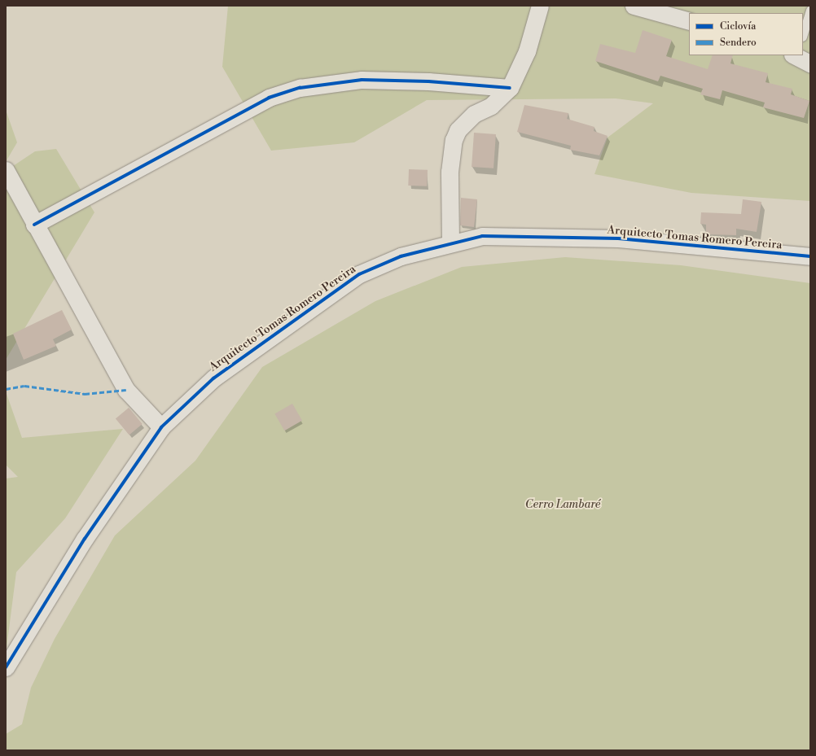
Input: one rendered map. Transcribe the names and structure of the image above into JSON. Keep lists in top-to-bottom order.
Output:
{
  "streets": {
    "street": ["Arquitecto Tomas Romero Pereira"]
  },
  "parks": ["Cerro Lambaré"],
  "legend": ["Ciclovía", "Sendero"]
}
